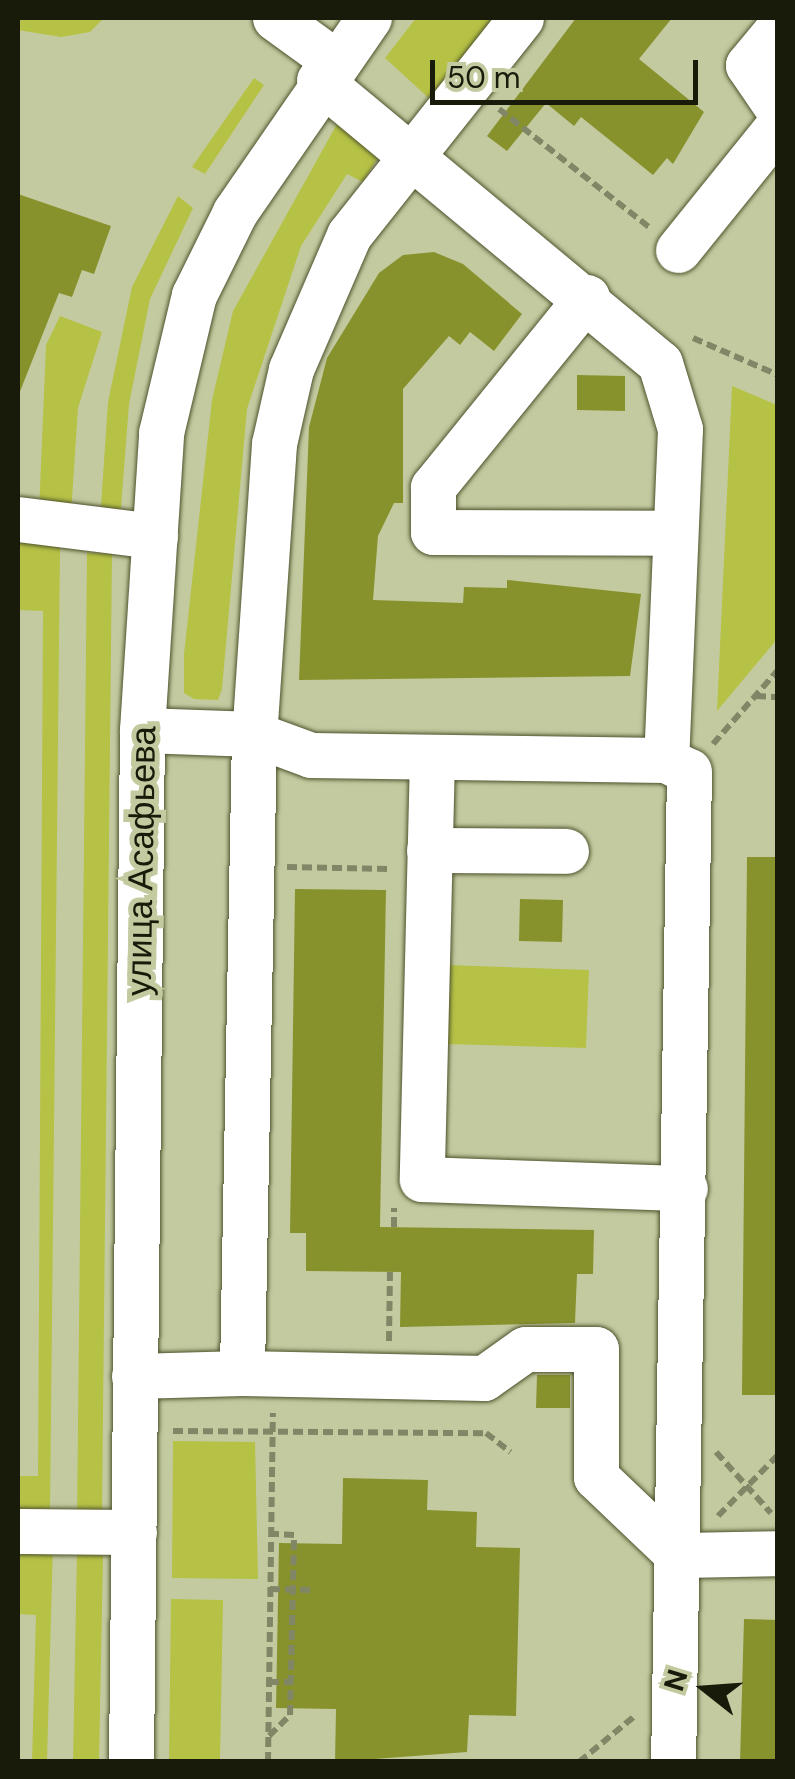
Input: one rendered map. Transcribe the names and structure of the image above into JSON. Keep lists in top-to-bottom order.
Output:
{
  "streets": {
    "street": ["улица Асафьева"]
  },
  "scale_bar": "50 m",
  "north": "left"
}
